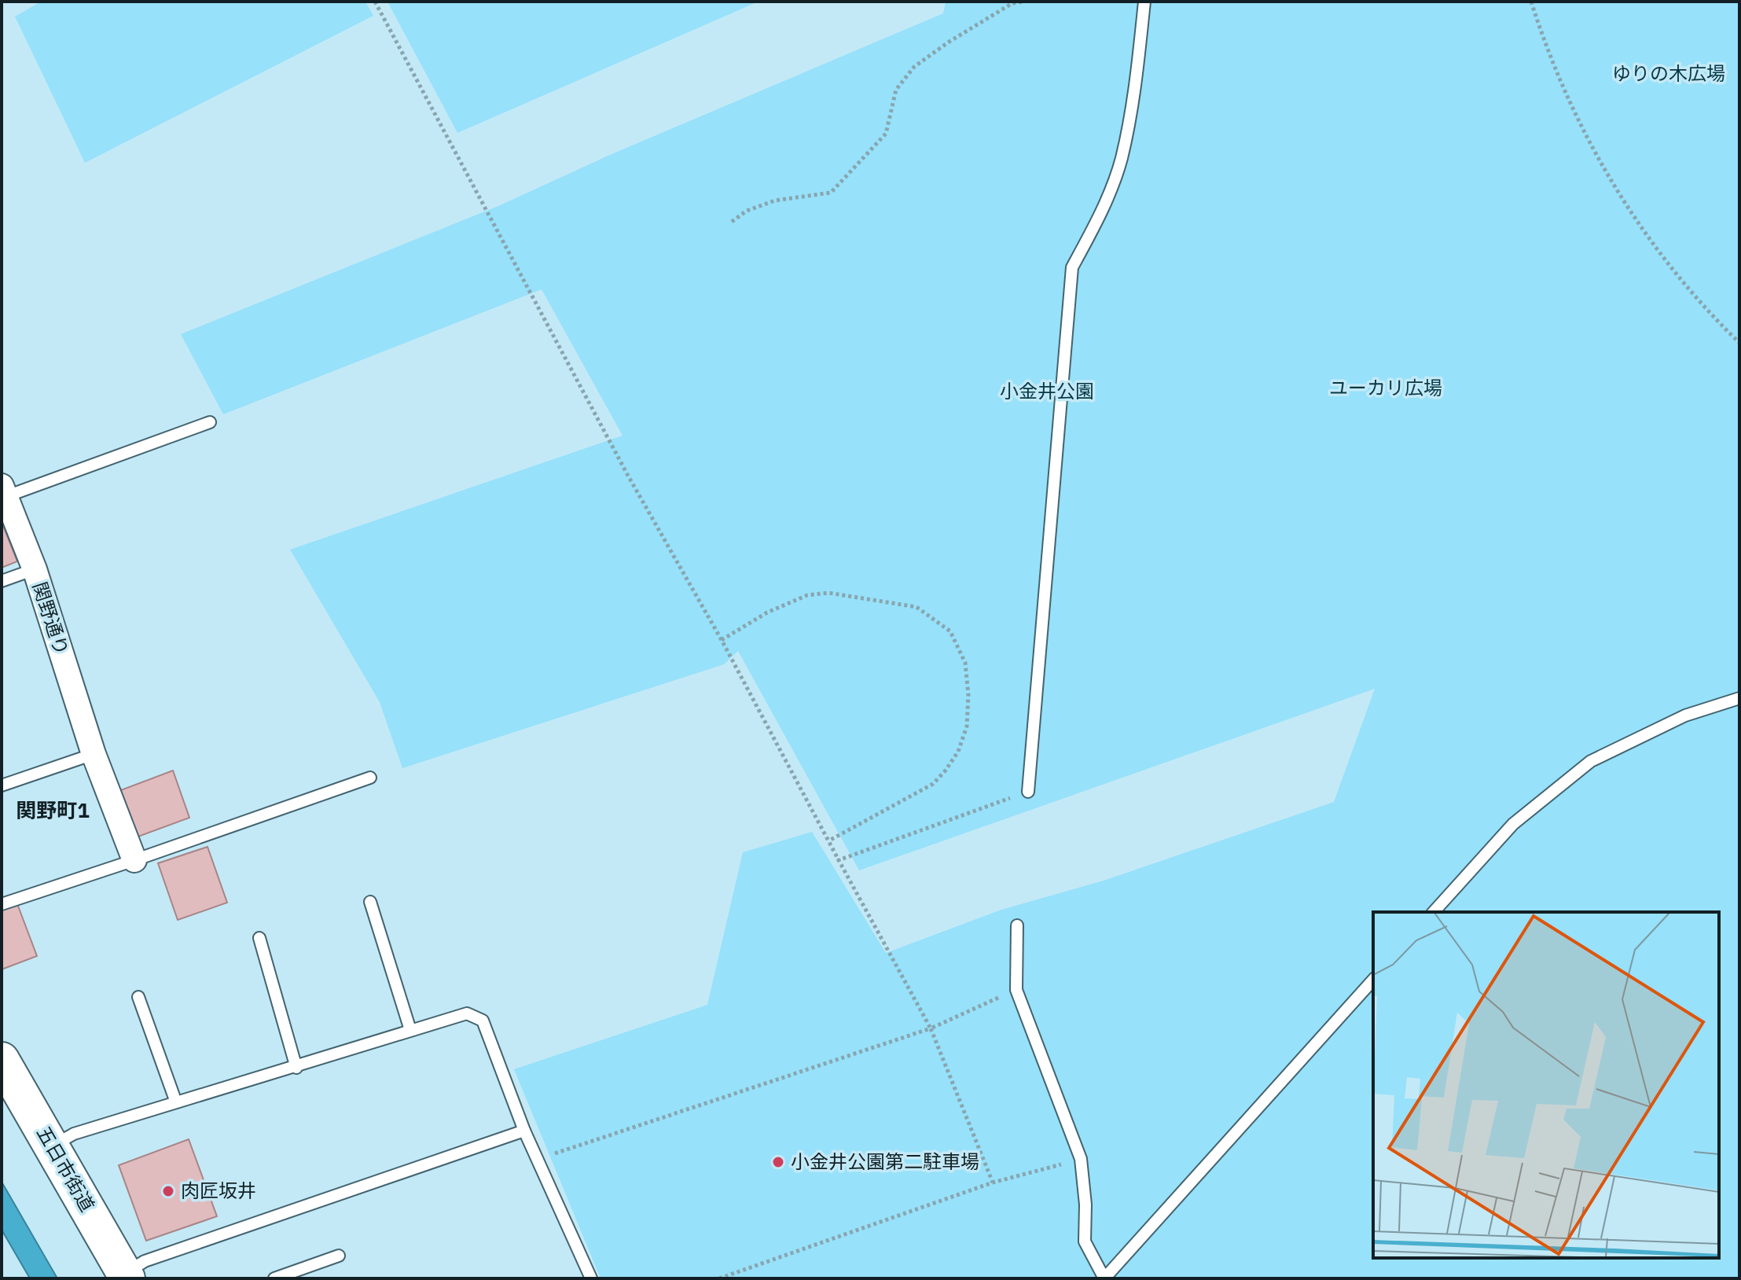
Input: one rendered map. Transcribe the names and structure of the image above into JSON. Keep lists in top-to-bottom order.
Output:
{
  "streets": {
    "main road": ["五日市街道"],
    "street": ["関野通り"]
  },
  "districts": ["関野町1"],
  "parks": ["ゆりの木広場", "ユーカリ広場", "小金井公園"],
  "places": ["小金井公園第二駐車場", "肉匠坂井"]
}
